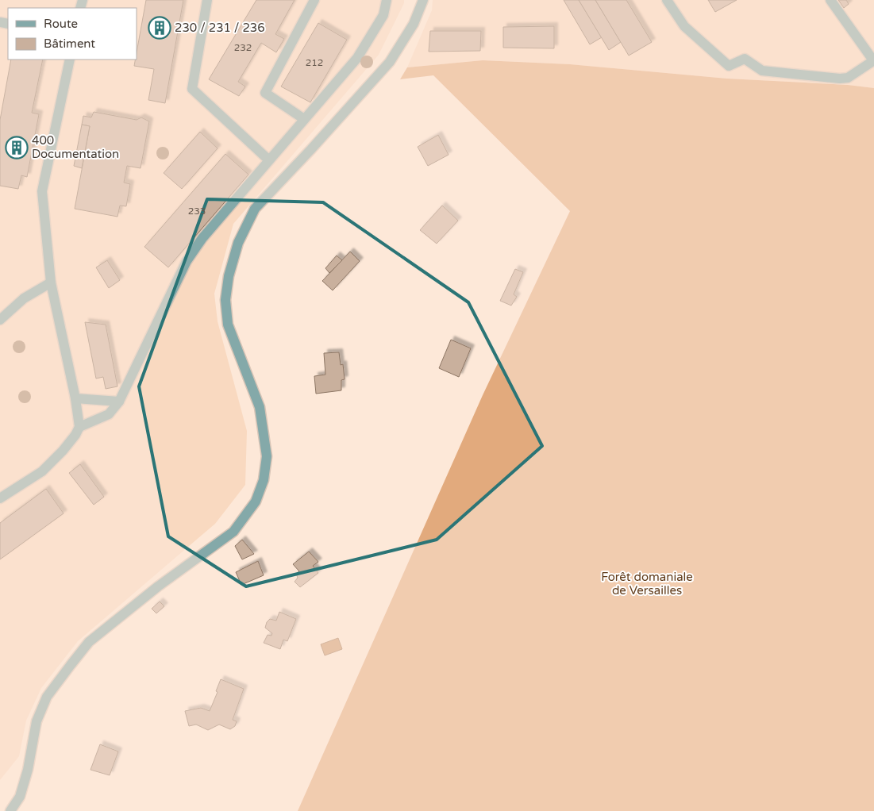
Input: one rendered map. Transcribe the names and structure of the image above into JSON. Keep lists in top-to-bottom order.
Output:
{
  "parks": ["Forêt domaniale de Versailles"],
  "places": {
    "building": ["230 / 231 / 236", "400 Documentation"]
  },
  "house_numbers": ["232", "212", "233"],
  "legend": ["Route", "Bâtiment"]
}
